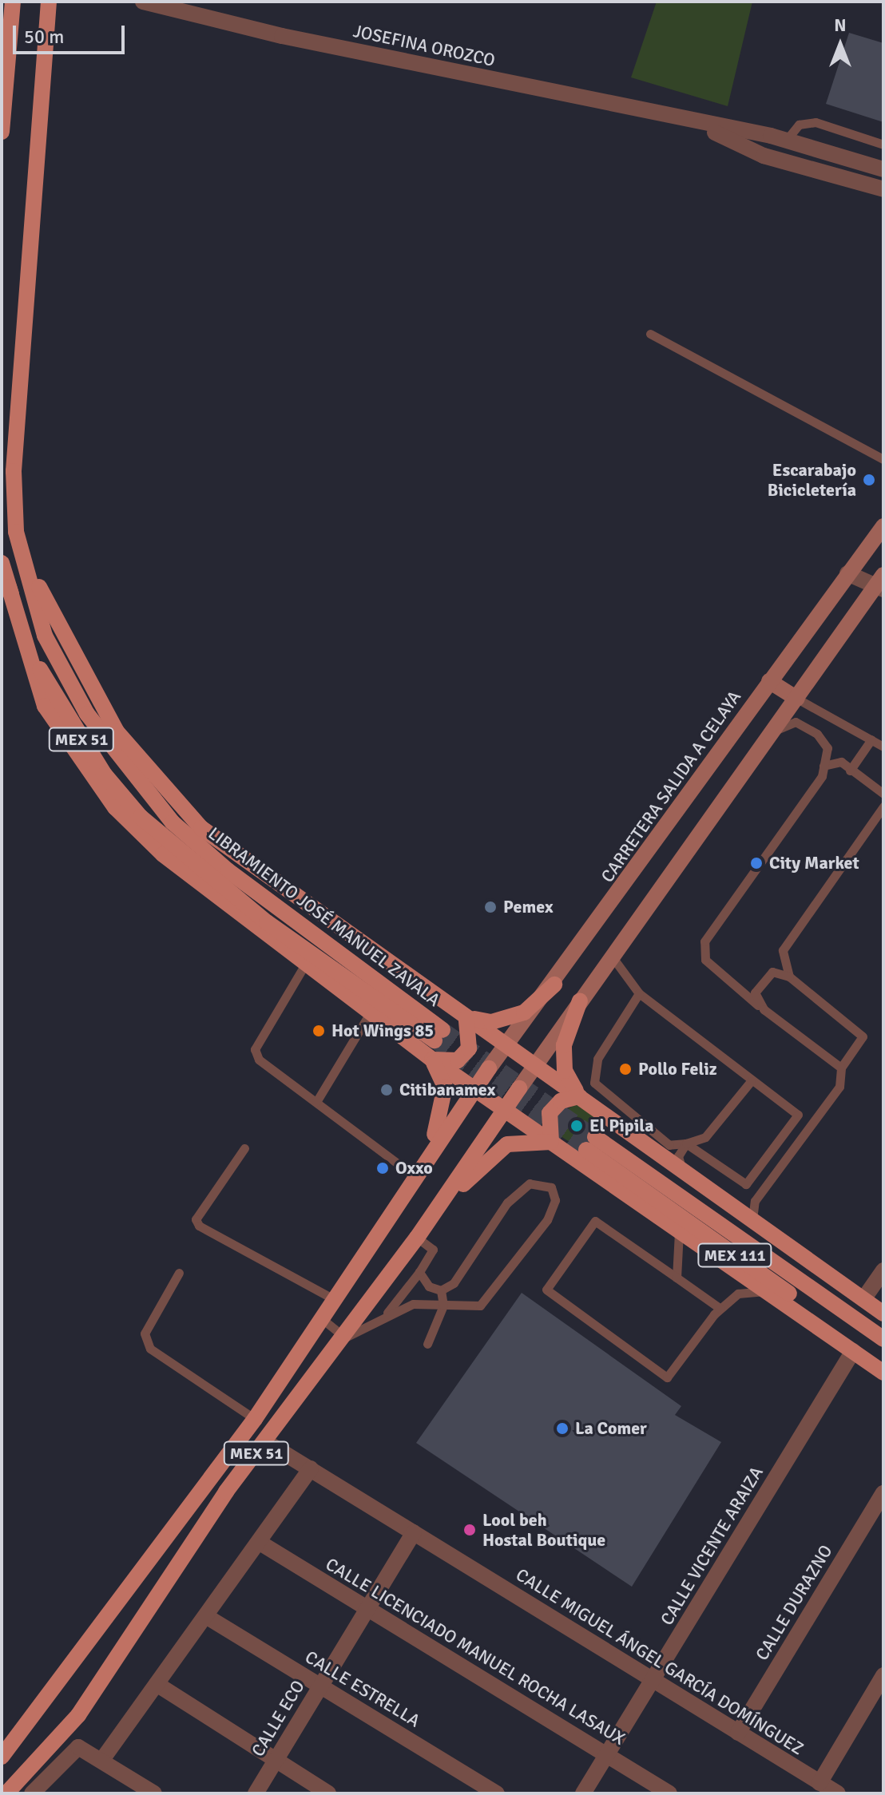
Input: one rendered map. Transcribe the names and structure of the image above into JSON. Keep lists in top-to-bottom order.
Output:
{
  "streets": {
    "main road": [
      "MEX 51",
      "CARRETERA SALIDA A CELAYA",
      "LIBRAMIENTO JOSÉ MANUEL ZAVALA",
      "MEX 111"
    ],
    "street": [
      "JOSEFINA OROZCO",
      "CALLE VICENTE ARAIZA",
      "CALLE DURAZNO",
      "CALLE LICENCIADO MANUEL ROCHA LASAUX",
      "CALLE MIGUEL ÁNGEL GARCÍA DOMÍNGUEZ",
      "CALLE ESTRELLA",
      "CALLE ECO"
    ]
  },
  "crossings": [
    ["MEX 51", "CARRETERA SALIDA A CELAYA"],
    ["MEX 51", "CALLE MIGUEL ÁNGEL GARCÍA DOMÍNGUEZ"],
    ["CALLE VICENTE ARAIZA", "CALLE LICENCIADO MANUEL ROCHA LASAUX"],
    ["CALLE VICENTE ARAIZA", "CALLE MIGUEL ÁNGEL GARCÍA DOMÍNGUEZ"],
    ["CALLE DURAZNO", "CALLE MIGUEL ÁNGEL GARCÍA DOMÍNGUEZ"],
    ["CALLE LICENCIADO MANUEL ROCHA LASAUX", "CALLE ECO"],
    ["CALLE MIGUEL ÁNGEL GARCÍA DOMÍNGUEZ", "CALLE ECO"],
    ["CALLE ESTRELLA", "CALLE ECO"]
  ],
  "places": [
    "Escarabajo Bicicletería",
    "City Market",
    "Pemex",
    "Hot Wings 85",
    "Pollo Feliz",
    "Citibanamex",
    "El Pipila",
    "Oxxo",
    "La Comer",
    "Lool beh Hostal Boutique"
  ],
  "scale_bar": "50 m",
  "north": "top"
}
